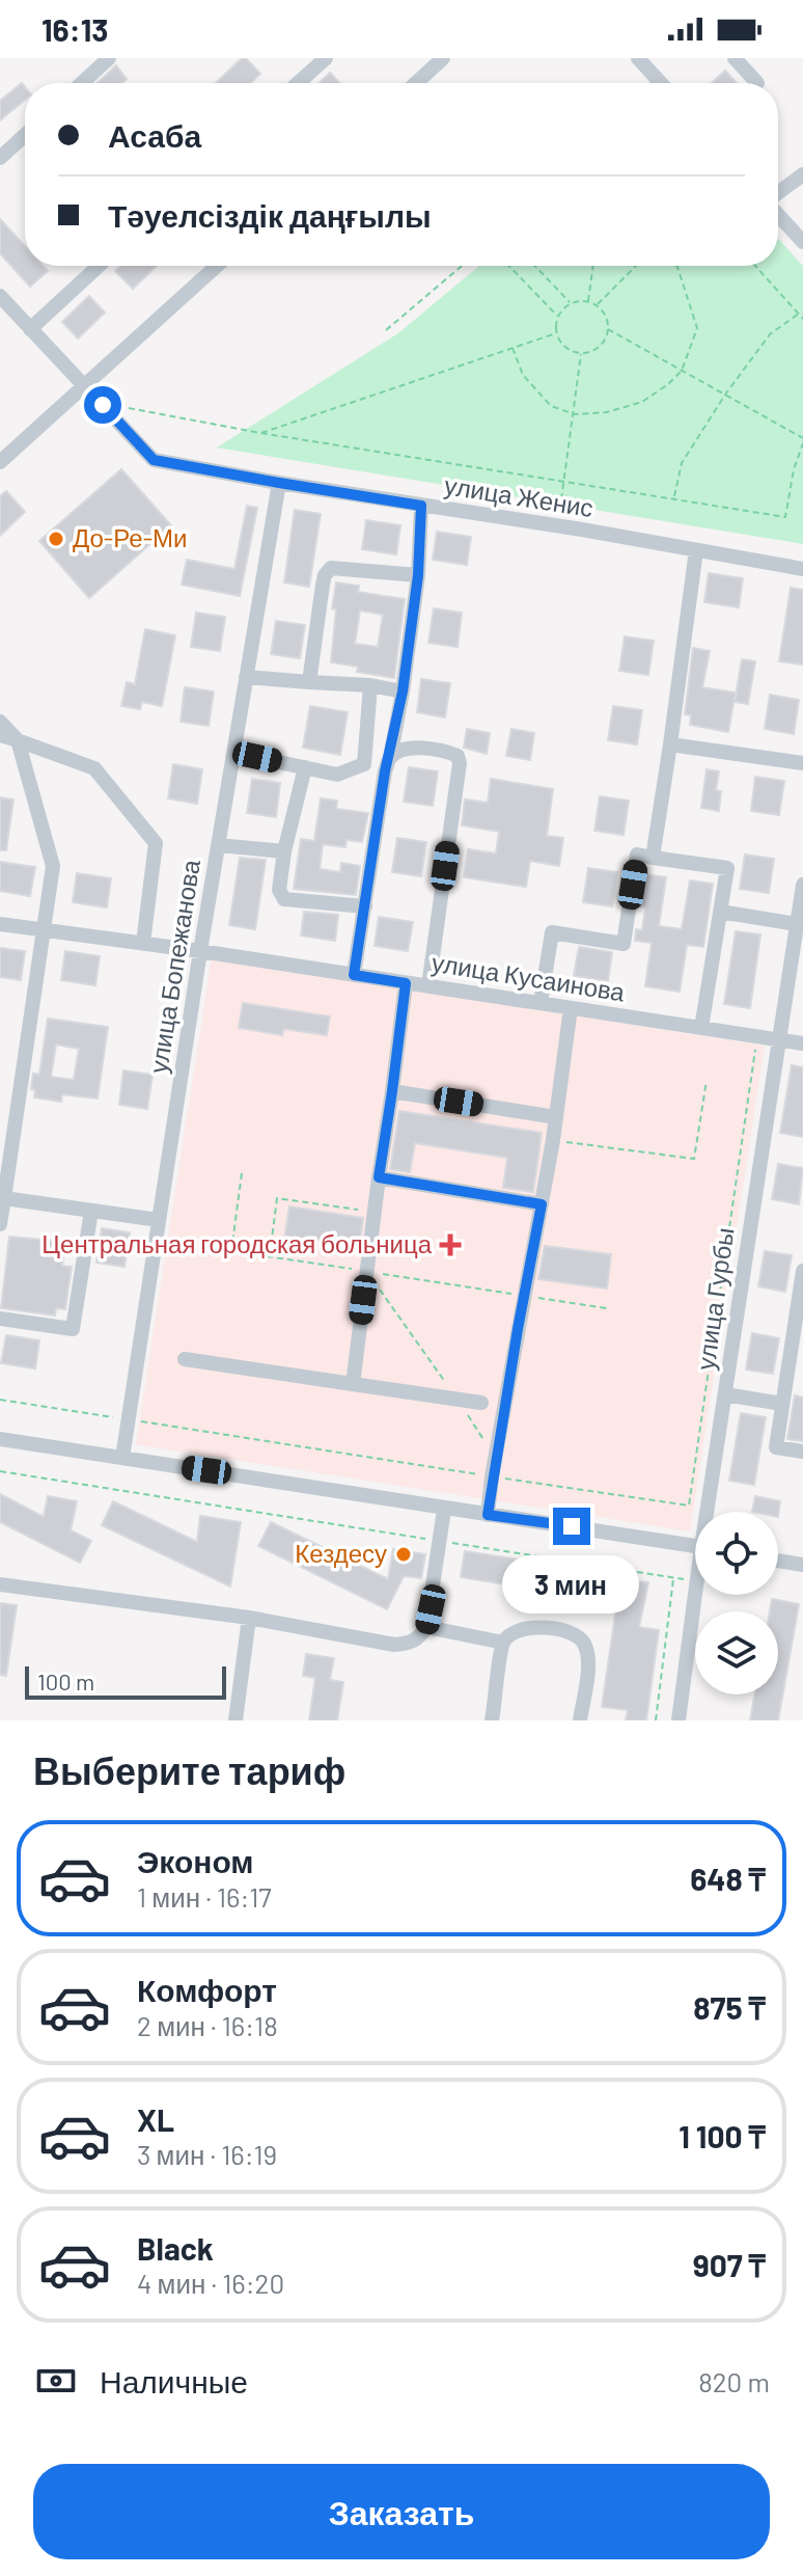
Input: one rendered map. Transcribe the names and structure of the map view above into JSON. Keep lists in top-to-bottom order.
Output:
{
  "streets": {
    "street": [
      "улица Женис",
      "улица Бопежанова",
      "улица Кусаинова",
      "улица Гурбы"
    ]
  },
  "crossings": [
    ["улица Женис", "улица Бопежанова"],
    ["улица Бопежанова", "улица Кусаинова"],
    ["улица Кусаинова", "улица Гурбы"]
  ],
  "places": {
    "other": ["До-Ре-Ми", "Кездесу"],
    "health": ["Центральная городская больница"]
  },
  "scale_bar": "100 m",
  "page": {
    "status": "16:13",
    "banner": ["Асаба", "Тәуелсіздік даңғылы"],
    "bubble": "3 мин",
    "scale": "100 m",
    "heading": "Выберите тариф",
    "list": [
      {
        "name": "Эконом",
        "note": "1 мин · 16:17",
        "value": "648 ₸"
      },
      {
        "name": "Комфорт",
        "note": "2 мин · 16:18",
        "value": "875 ₸"
      },
      {
        "name": "XL",
        "note": "3 мин · 16:19",
        "value": "1 100 ₸"
      },
      {
        "name": "Black",
        "note": "4 мин · 16:20",
        "value": "907 ₸"
      }
    ],
    "pay": ["Наличные", "820 m"],
    "buttons": "Заказать"
  }
}
